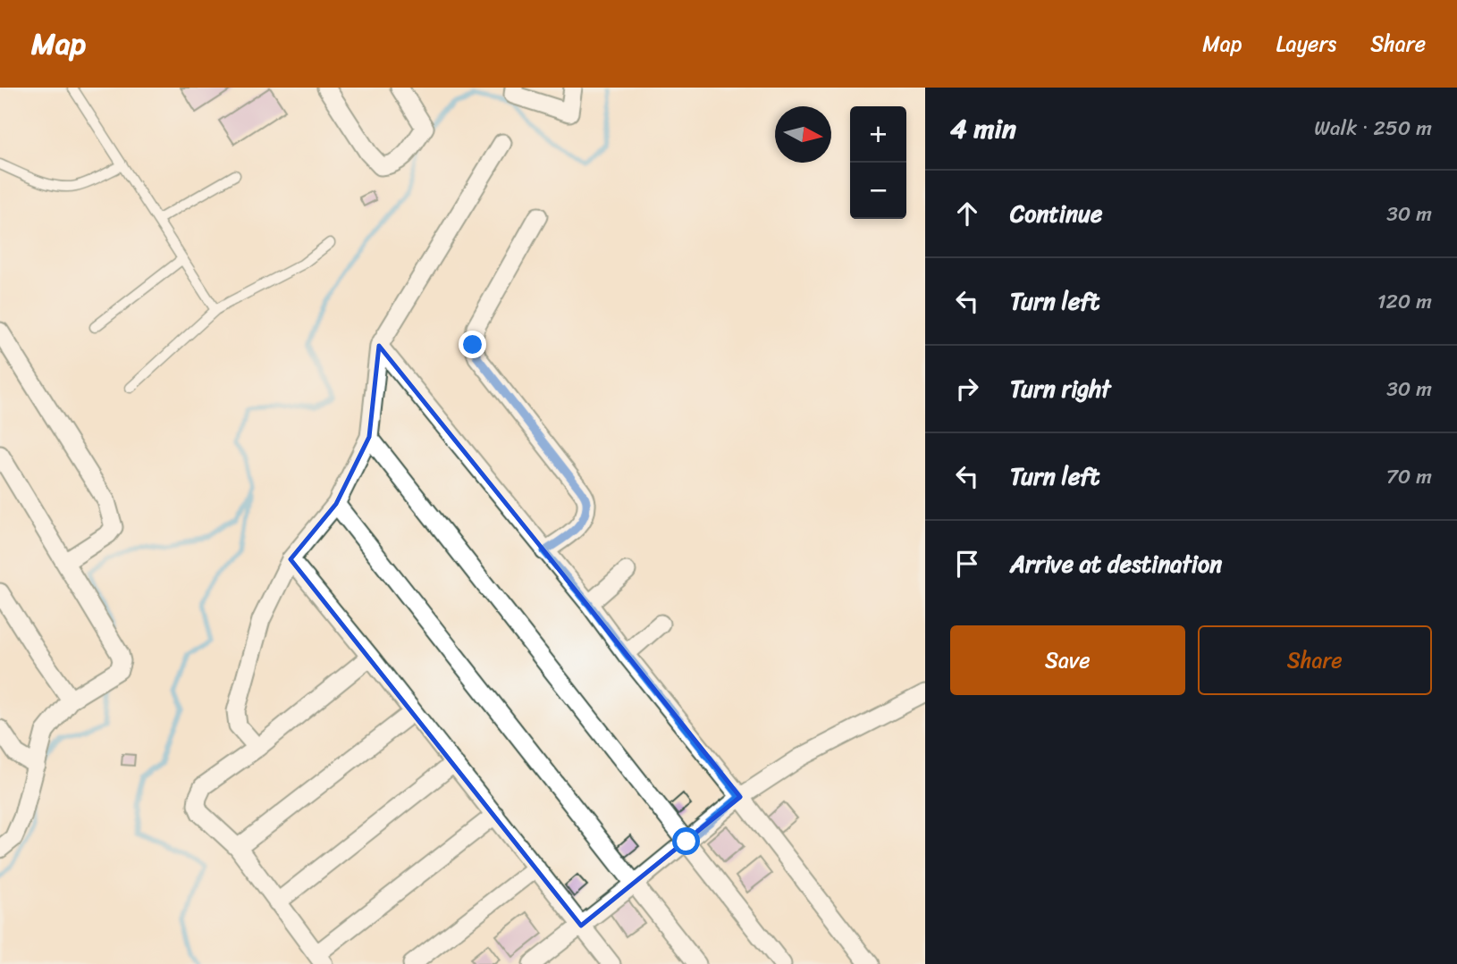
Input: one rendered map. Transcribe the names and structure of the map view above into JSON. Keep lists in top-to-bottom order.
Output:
{
  "north": "right",
  "page": {
    "header": "Map",
    "nav": ["Map", "Layers", "Share"],
    "heading": ["4 min", "Walk · 250 m"],
    "map_buttons": ["+", "−"],
    "list": [
      ["Continue", "30 m"],
      ["Turn left", "120 m"],
      ["Turn right", "30 m"],
      ["Turn left", "70 m"],
      "Arrive at destination"
    ],
    "buttons": ["Save", "Share"]
  }
}
